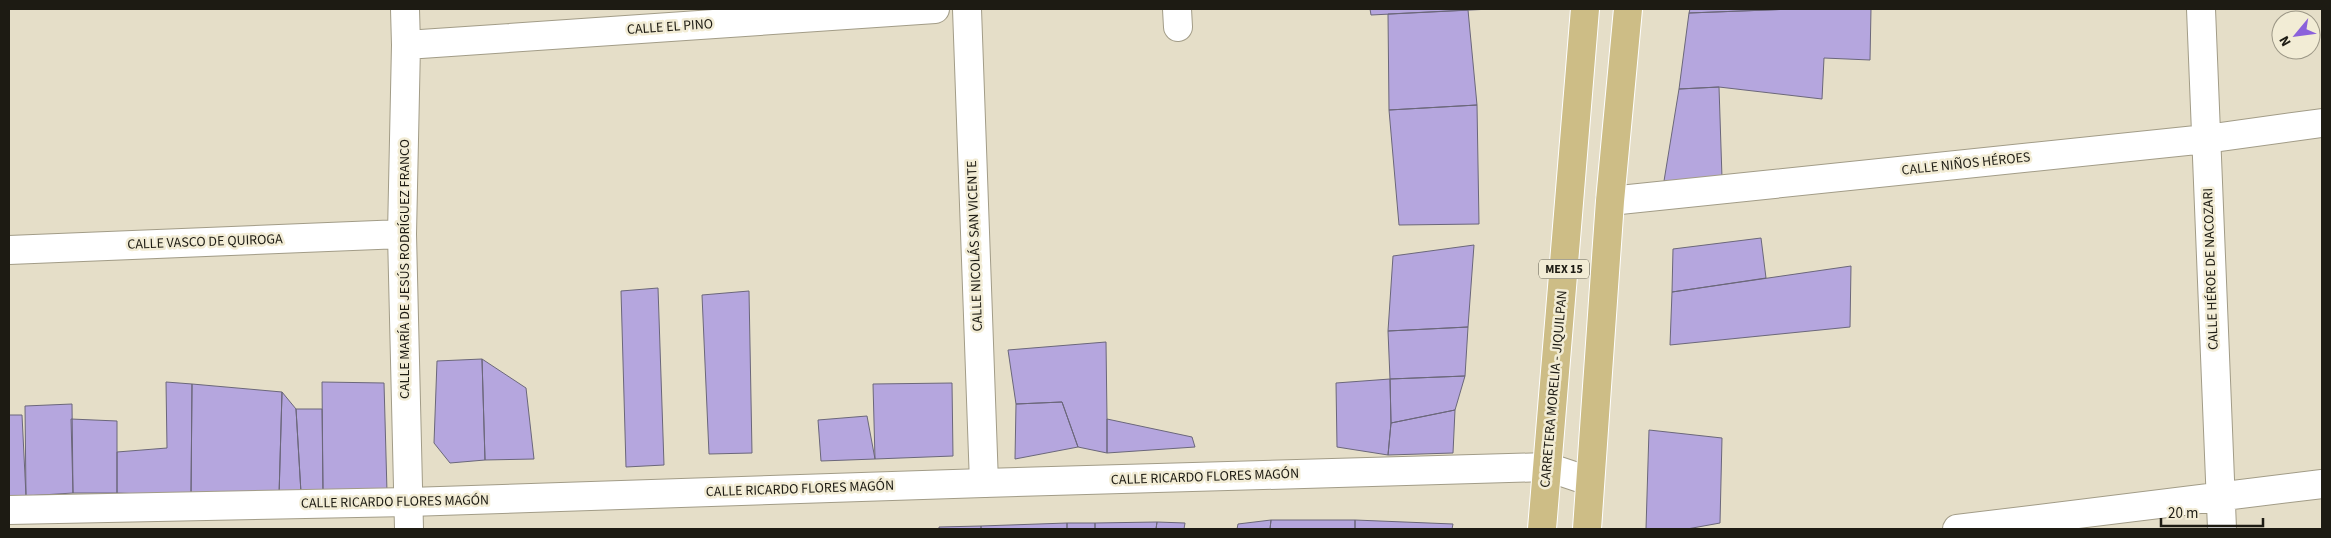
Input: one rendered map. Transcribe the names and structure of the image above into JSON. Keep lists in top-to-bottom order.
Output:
{
  "streets": {
    "main road": ["MEX 15", "CARRETERA MORELIA - JIQUILPAN"],
    "street": [
      "CALLE EL PINO",
      "CALLE NIÑOS HÉROES",
      "CALLE VASCO DE QUIROGA",
      "CALLE NICOLÁS SAN VICENTE",
      "CALLE MARÍA DE JESÚS RODRÍGUEZ FRANCO",
      "CALLE HÉROE DE NACOZARI",
      "CALLE RICARDO FLORES MAGÓN"
    ]
  },
  "crossings": [
    ["CALLE EL PINO", "CALLE MARÍA DE JESÚS RODRÍGUEZ FRANCO"],
    ["CALLE NIÑOS HÉROES", "MEX 15"],
    ["CALLE NIÑOS HÉROES", "CALLE HÉROE DE NACOZARI"],
    ["CALLE VASCO DE QUIROGA", "CALLE MARÍA DE JESÚS RODRÍGUEZ FRANCO"],
    ["CALLE NICOLÁS SAN VICENTE", "CALLE RICARDO FLORES MAGÓN"],
    ["CALLE MARÍA DE JESÚS RODRÍGUEZ FRANCO", "CALLE RICARDO FLORES MAGÓN"],
    ["MEX 15", "CALLE RICARDO FLORES MAGÓN"],
    ["CARRETERA MORELIA - JIQUILPAN", "CALLE RICARDO FLORES MAGÓN"]
  ],
  "scale_bar": "20 m",
  "north": "bottom left"
}
